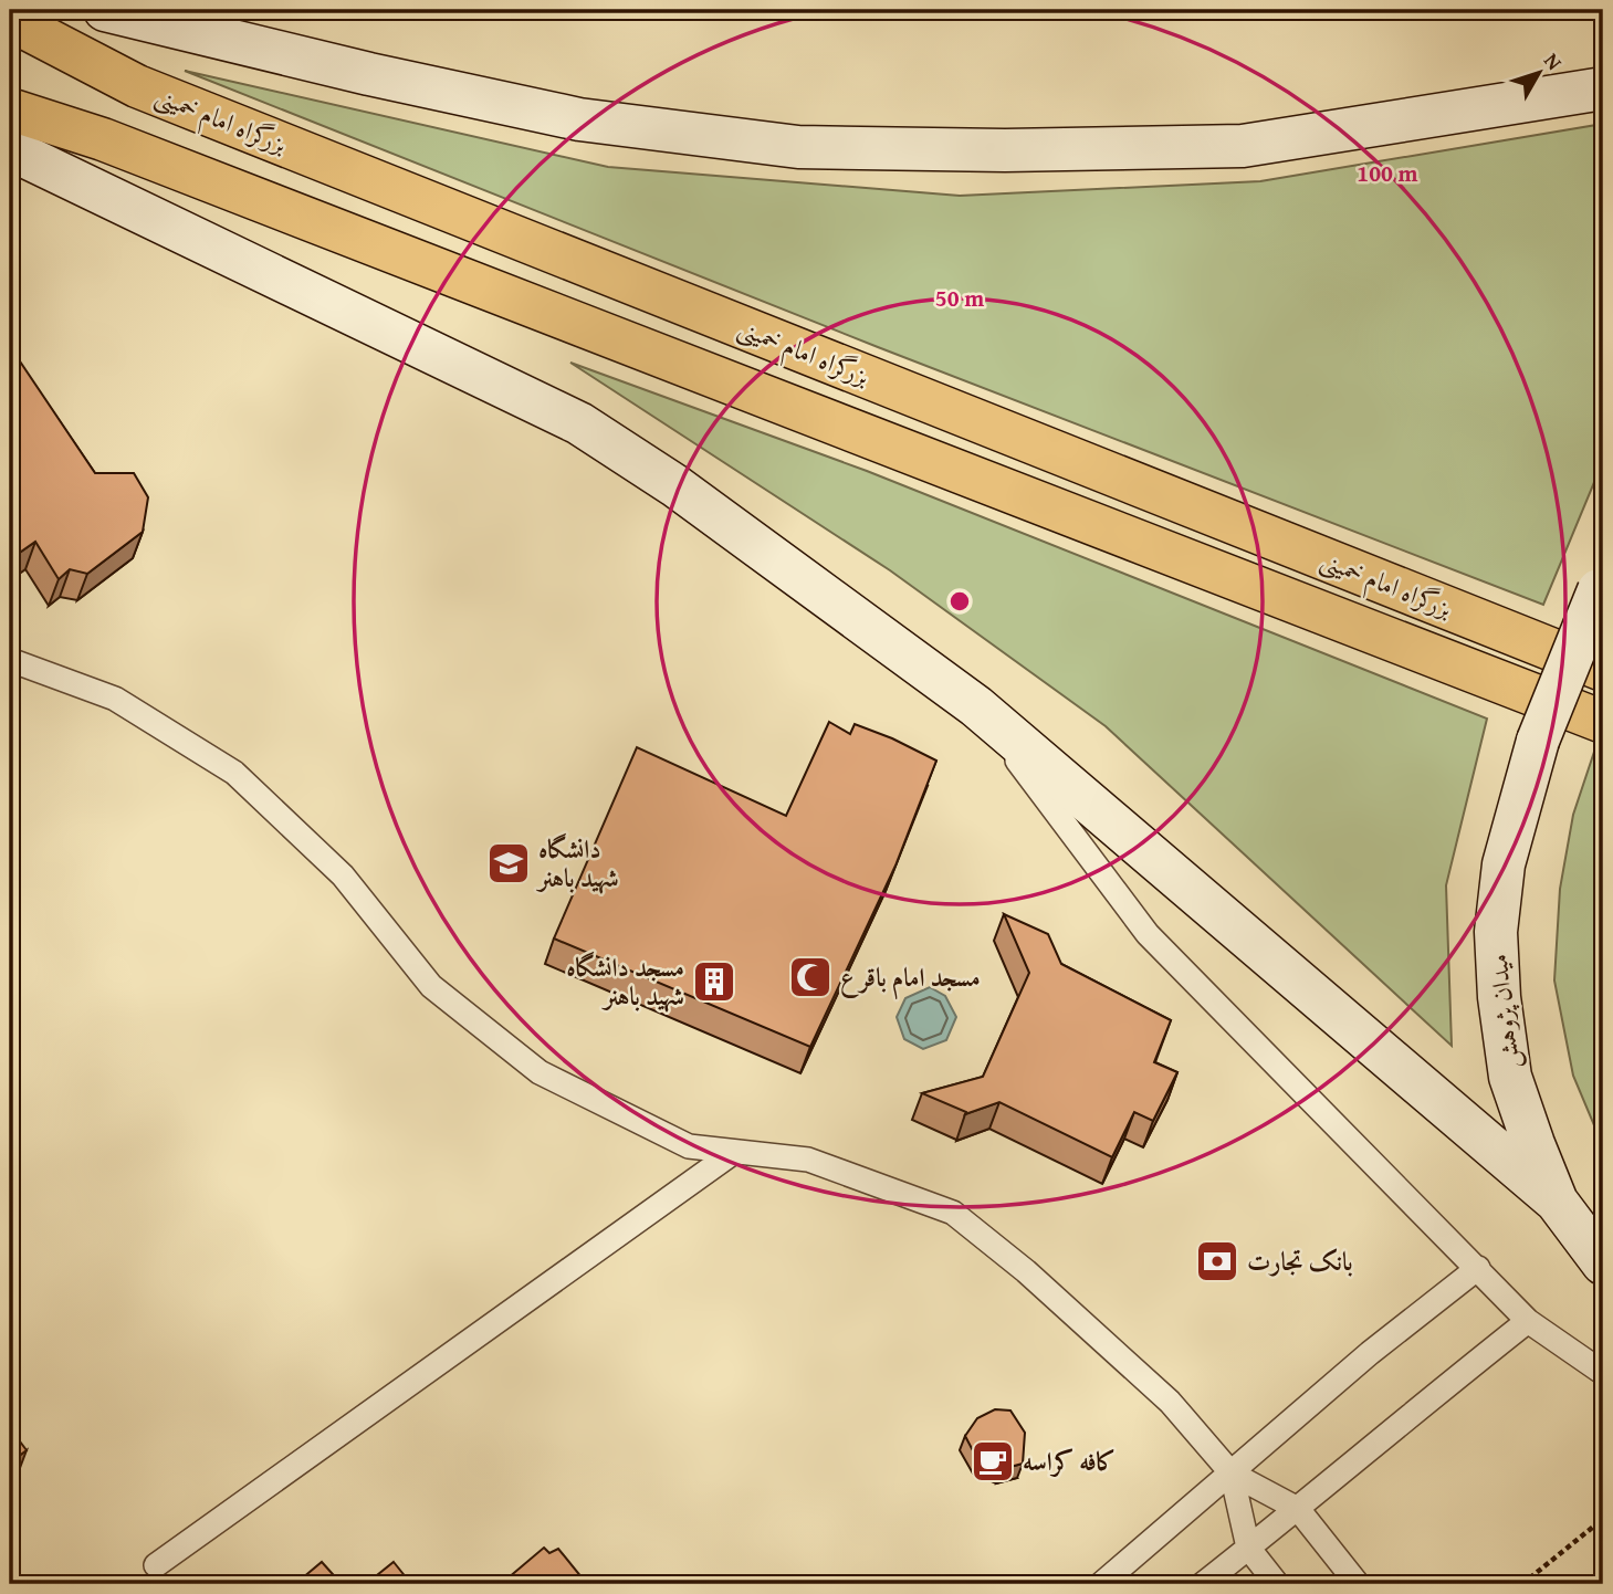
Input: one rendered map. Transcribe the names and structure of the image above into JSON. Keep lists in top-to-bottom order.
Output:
{
  "streets": {
    "highway": ["بزرگراه امام خمینی"],
    "main road": ["میدان پژوهش"]
  },
  "places": {
    "school or university": ["دانشگاه شهید باهنر"],
    "mosque": ["مسجد امام باقر ع"],
    "building": ["مسجد دانشگاه شهید باهنر"],
    "bank": ["بانک تجارت"],
    "cafe": ["کافه کراسه"]
  },
  "north": "top right",
  "rings": ["100 m", "50 m"]
}
